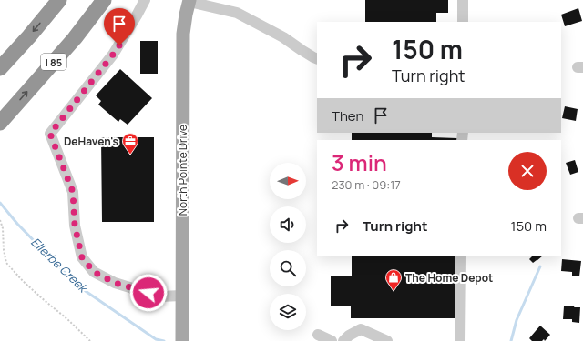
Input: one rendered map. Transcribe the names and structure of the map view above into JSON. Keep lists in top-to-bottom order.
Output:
{
  "streets": {
    "highway": ["I 85"],
    "main road": ["North Pointe Drive"]
  },
  "water": ["Ellerbe Creek"],
  "places": {
    "office": ["DeHaven's"],
    "shop": ["The Home Depot"]
  },
  "north": "right",
  "page": {
    "turn": ["150 m", "Turn right"],
    "then": "Then",
    "heading": ["3 min", "230 m · 09:17"],
    "list": [
      {
        "name": "Turn right",
        "value": "150 m"
      }
    ]
  }
}
